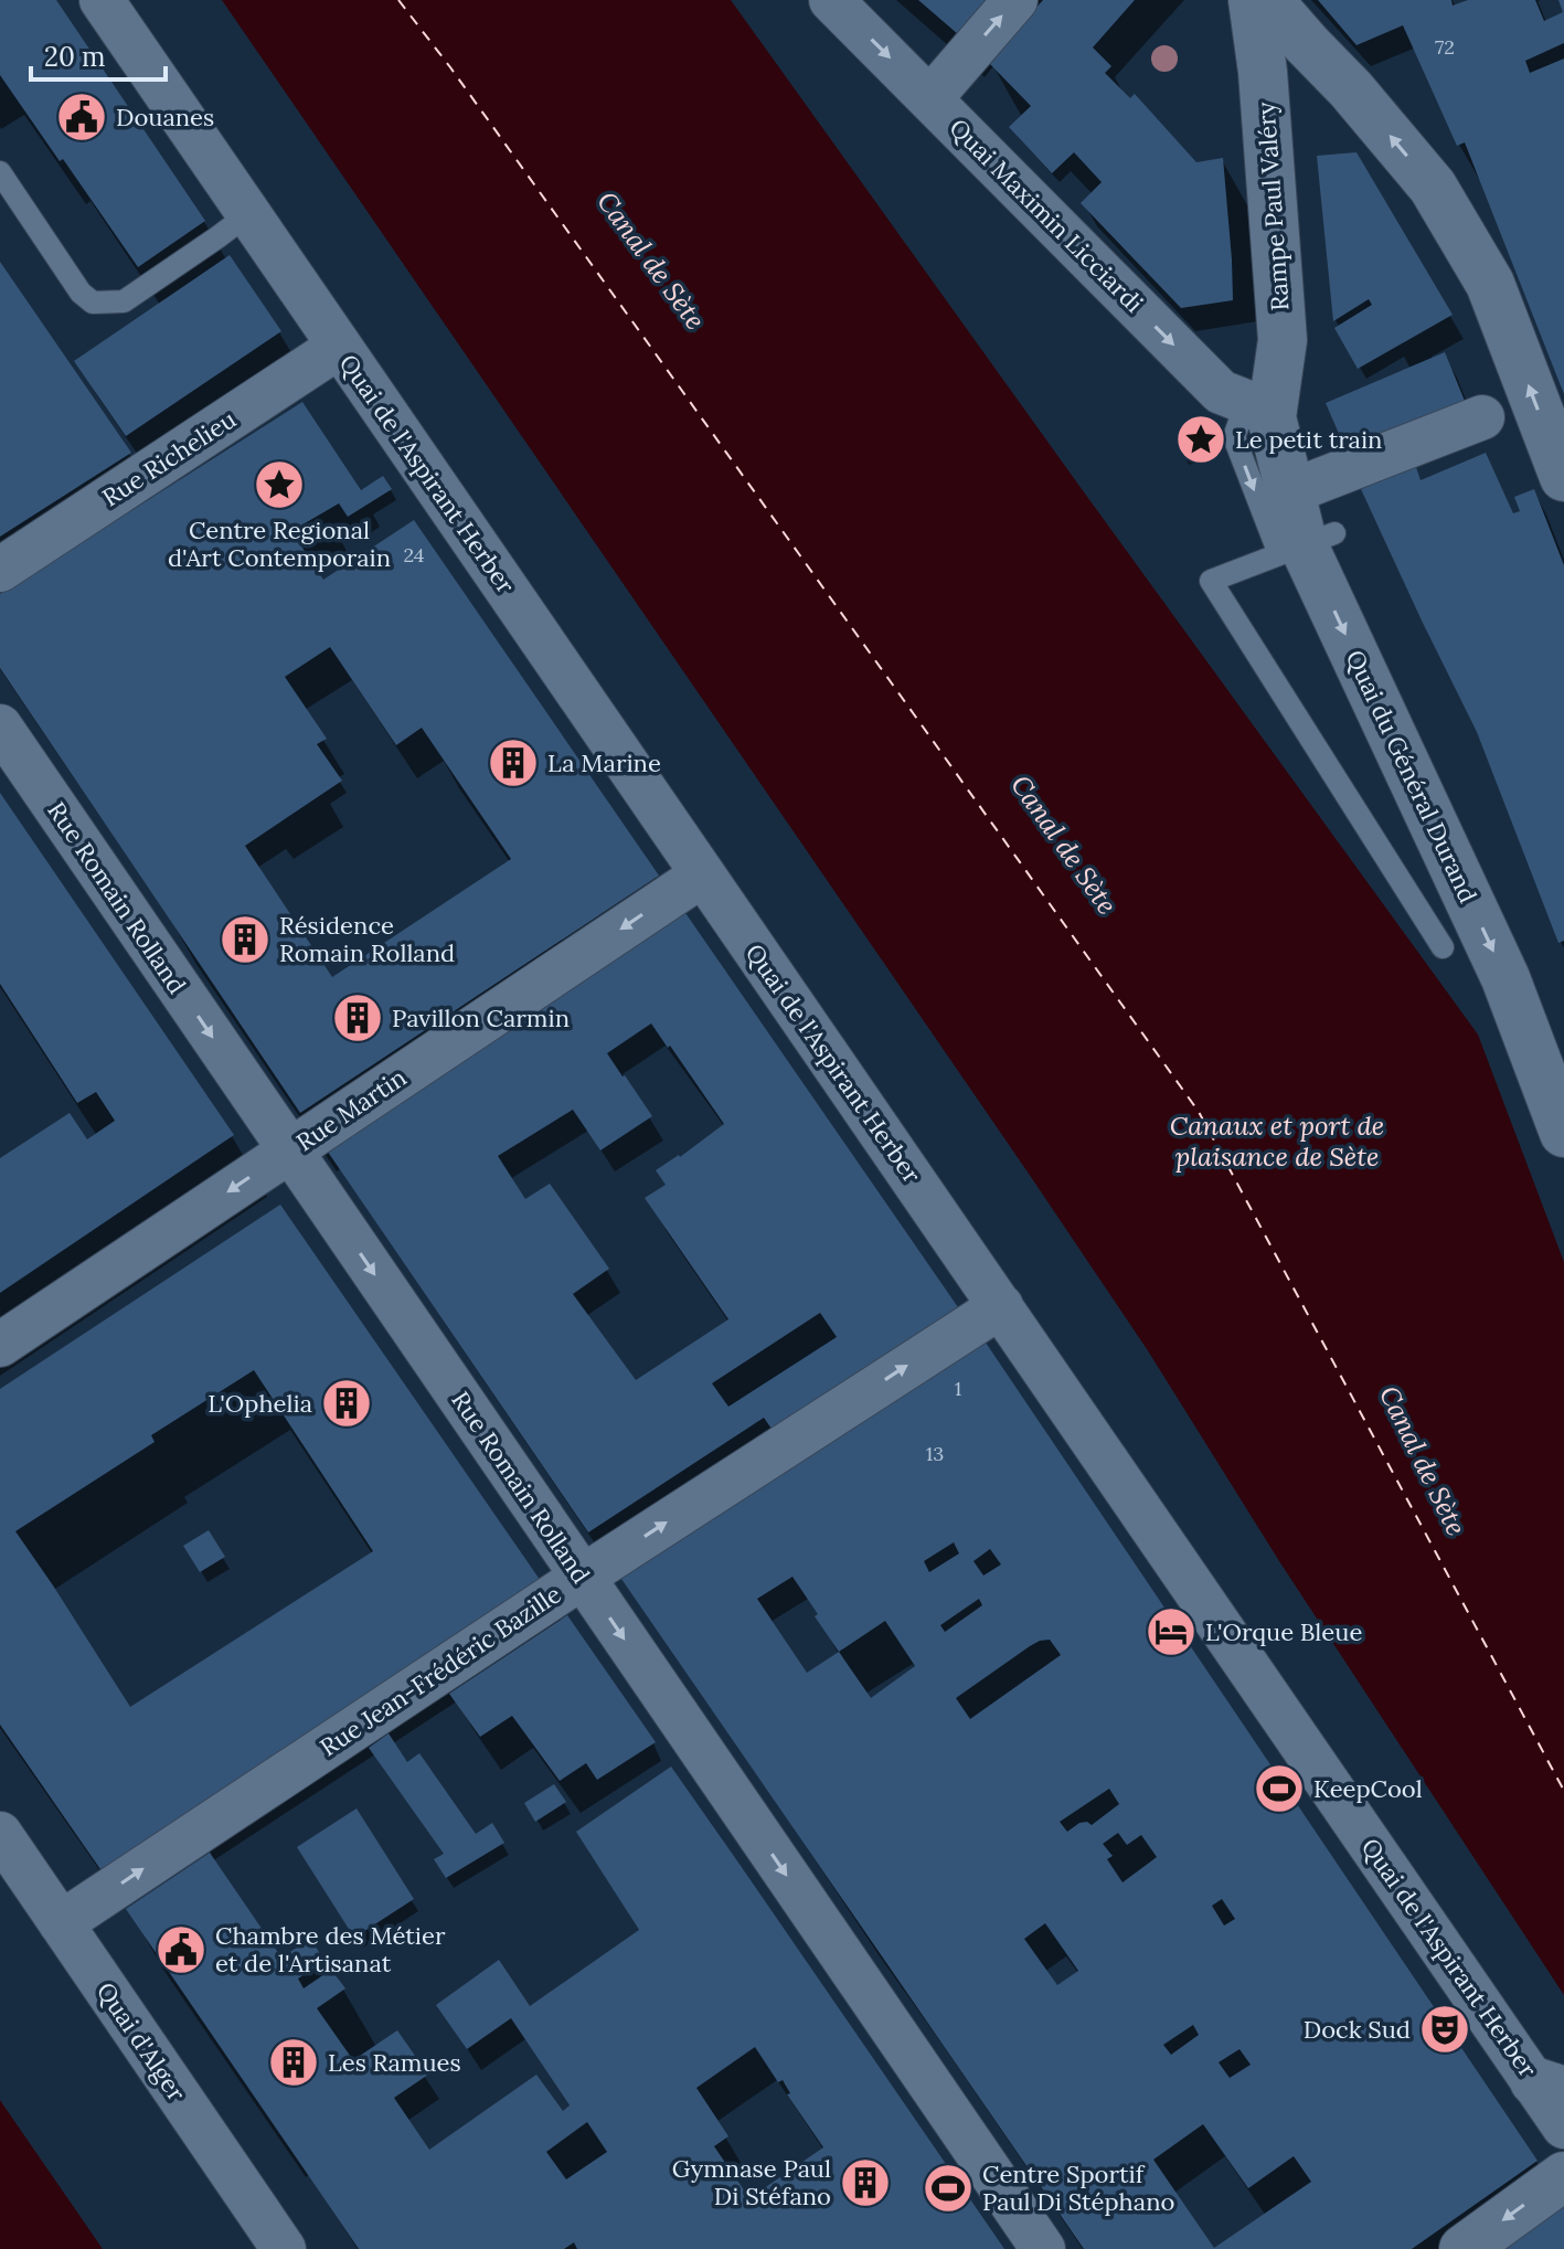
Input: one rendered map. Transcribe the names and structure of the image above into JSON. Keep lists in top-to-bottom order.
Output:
{
  "streets": {
    "main road": ["Rampe Paul Valéry", "Quai du Général Durand"],
    "street": [
      "Quai Maximin Licciardi",
      "Rue Richelieu",
      "Quai de l'Aspirant Herber",
      "Rue Romain Rolland",
      "Rue Martin",
      "Rue Jean-Frédéric Bazille",
      "Quai d'Alger"
    ]
  },
  "crossings": [
    ["Rampe Paul Valéry", "Quai Maximin Licciardi"],
    ["Rampe Paul Valéry", "Quai du Général Durand"],
    ["Quai Maximin Licciardi", "Quai du Général Durand"],
    ["Rue Richelieu", "Quai de l'Aspirant Herber"],
    ["Quai de l'Aspirant Herber", "Rue Martin"],
    ["Quai de l'Aspirant Herber", "Rue Jean-Frédéric Bazille"],
    ["Rue Romain Rolland", "Rue Martin"],
    ["Rue Romain Rolland", "Rue Jean-Frédéric Bazille"],
    ["Rue Jean-Frédéric Bazille", "Quai d'Alger"]
  ],
  "one_way": [
    "Quai Maximin Licciardi",
    "Quai du Général Durand",
    "Rue Romain Rolland",
    "Rue Martin",
    "Rue Jean-Frédéric Bazille"
  ],
  "water": ["Canal de Sète", "Canaux et port de plaisance de Sète"],
  "places": {
    "public building": ["Douanes", "Chambre des Métier et de l'Artisanat"],
    "place": ["Le petit train", "Centre Regional d'Art Contemporain"],
    "building": [
      "La Marine",
      "Résidence Romain Rolland",
      "Pavillon Carmin",
      "L'Ophelia",
      "Les Ramues",
      "Gymnase Paul Di Stéfano"
    ],
    "hotel": ["L'Orque Bleue"],
    "sports": ["KeepCool", "Centre Sportif Paul Di Stéphano"],
    "theatre": ["Dock Sud"]
  },
  "house_numbers": [
    "72",
    "24",
    "1",
    "13"
  ],
  "scale_bar": "20 m"
}
